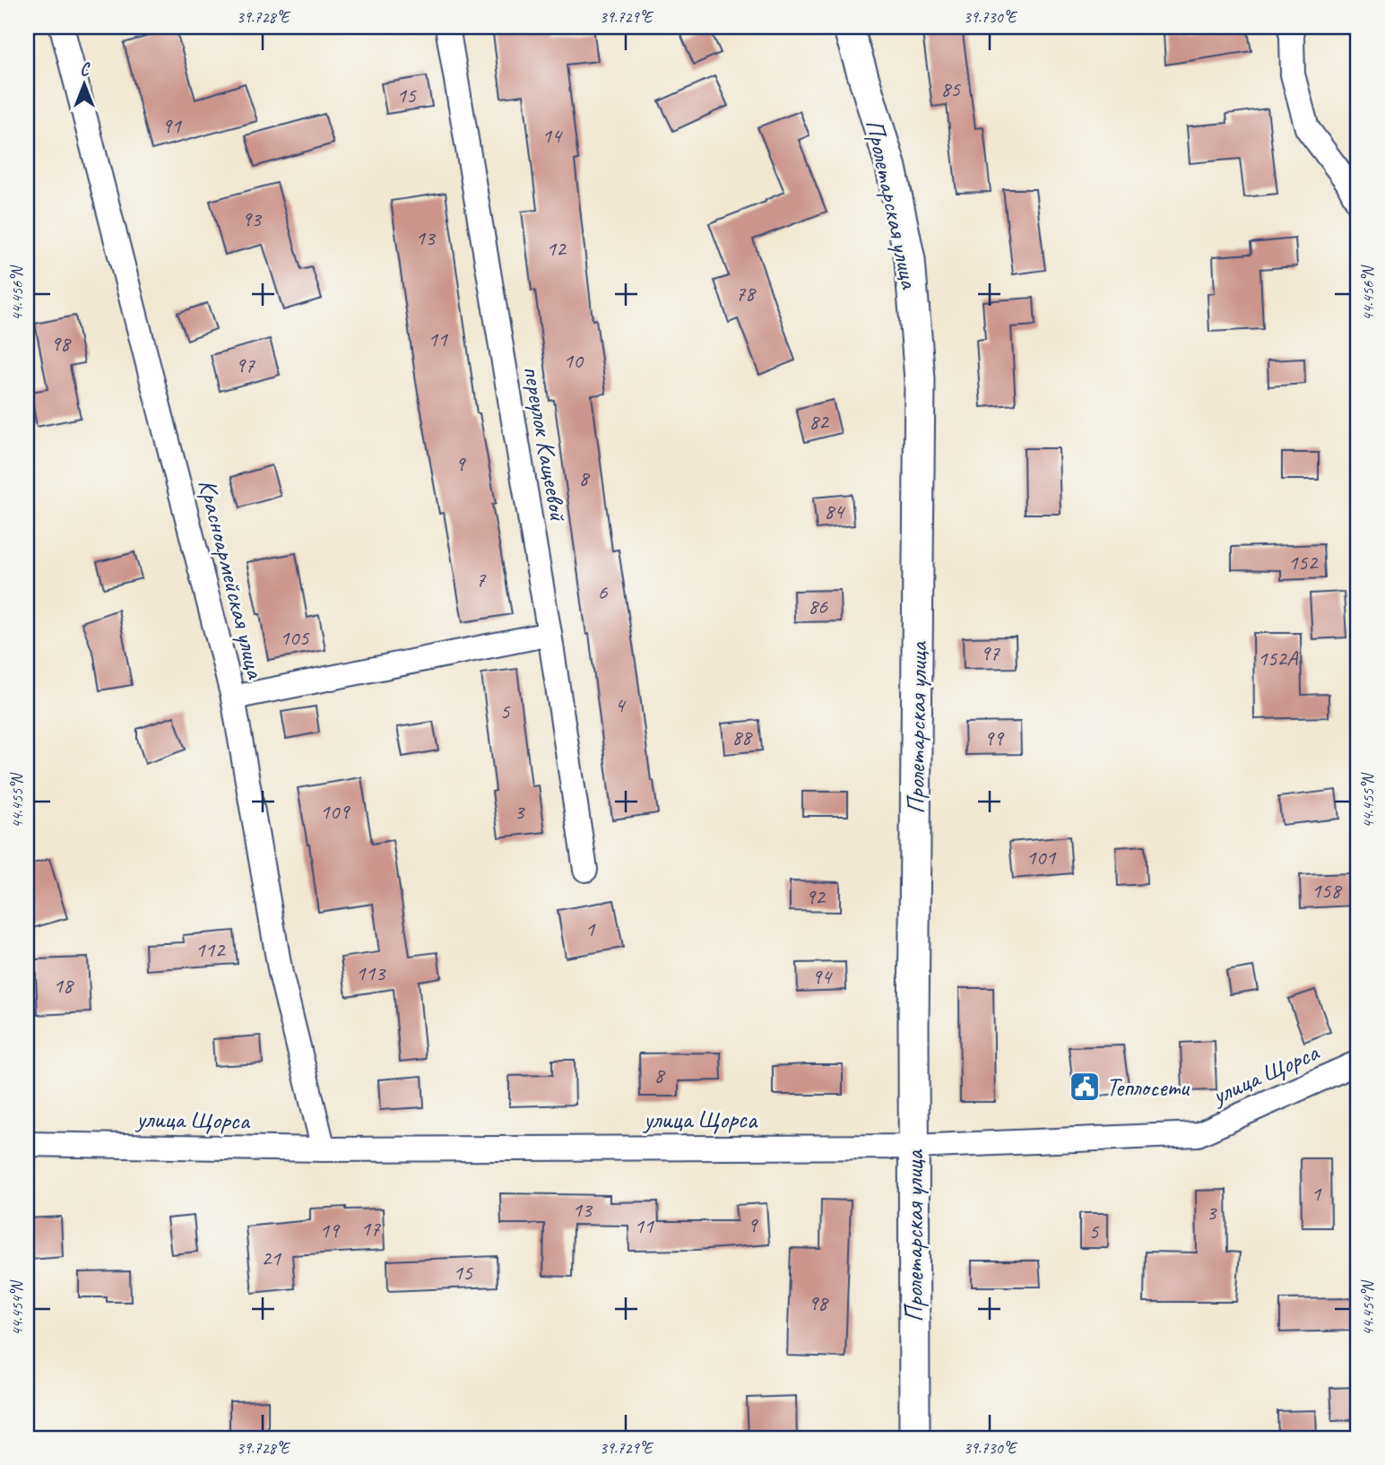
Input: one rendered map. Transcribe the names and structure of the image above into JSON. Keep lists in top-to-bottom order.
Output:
{
  "streets": {
    "street": [
      "Пролетарская улица",
      "переулок Кащеевой",
      "Красноармейская улица",
      "улица Щорса"
    ]
  },
  "crossings": [
    ["Пролетарская улица", "улица Щорса"],
    ["Красноармейская улица", "улица Щорса"]
  ],
  "places": {
    "public building": ["Теплосети"]
  },
  "house_numbers": [
    "85",
    "15",
    "91",
    "14",
    "93",
    "13",
    "12",
    "78",
    "11",
    "98",
    "10",
    "97",
    "82",
    "9",
    "8",
    "84",
    "152",
    "7",
    "6",
    "86",
    "105",
    "97",
    "152А",
    "4",
    "5",
    "88",
    "99",
    "109",
    "3",
    "101",
    "158",
    "92",
    "1",
    "112",
    "113",
    "94",
    "18",
    "8",
    "1",
    "13",
    "3",
    "9",
    "11",
    "17",
    "19",
    "5",
    "21",
    "15",
    "98"
  ],
  "north": "top",
  "coordinates": [
    "39.728°E",
    "39.729°E",
    "39.730°E",
    "44.456°N",
    "44.455°N",
    "44.454°N"
  ]
}
